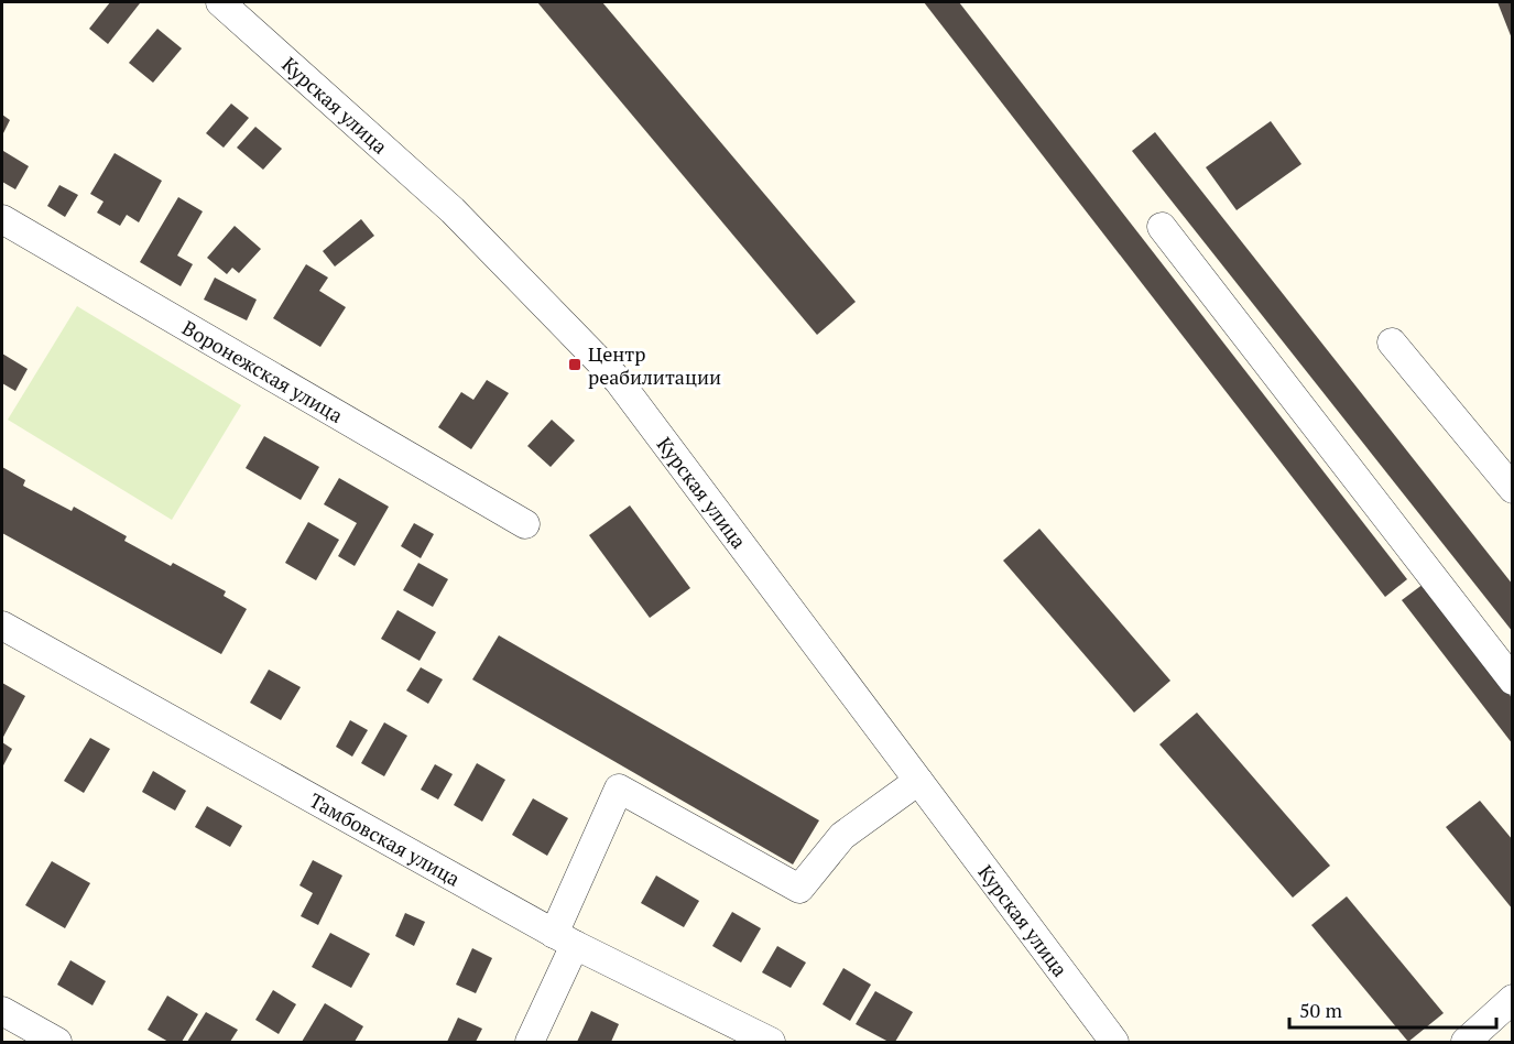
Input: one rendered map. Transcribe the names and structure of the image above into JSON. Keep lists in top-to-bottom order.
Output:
{
  "streets": {
    "street": ["Курская улица", "Воронежская улица", "Тамбовская улица"]
  },
  "places": {
    "transit": ["Центр реабилитации"]
  },
  "scale_bar": "50 m"
}
